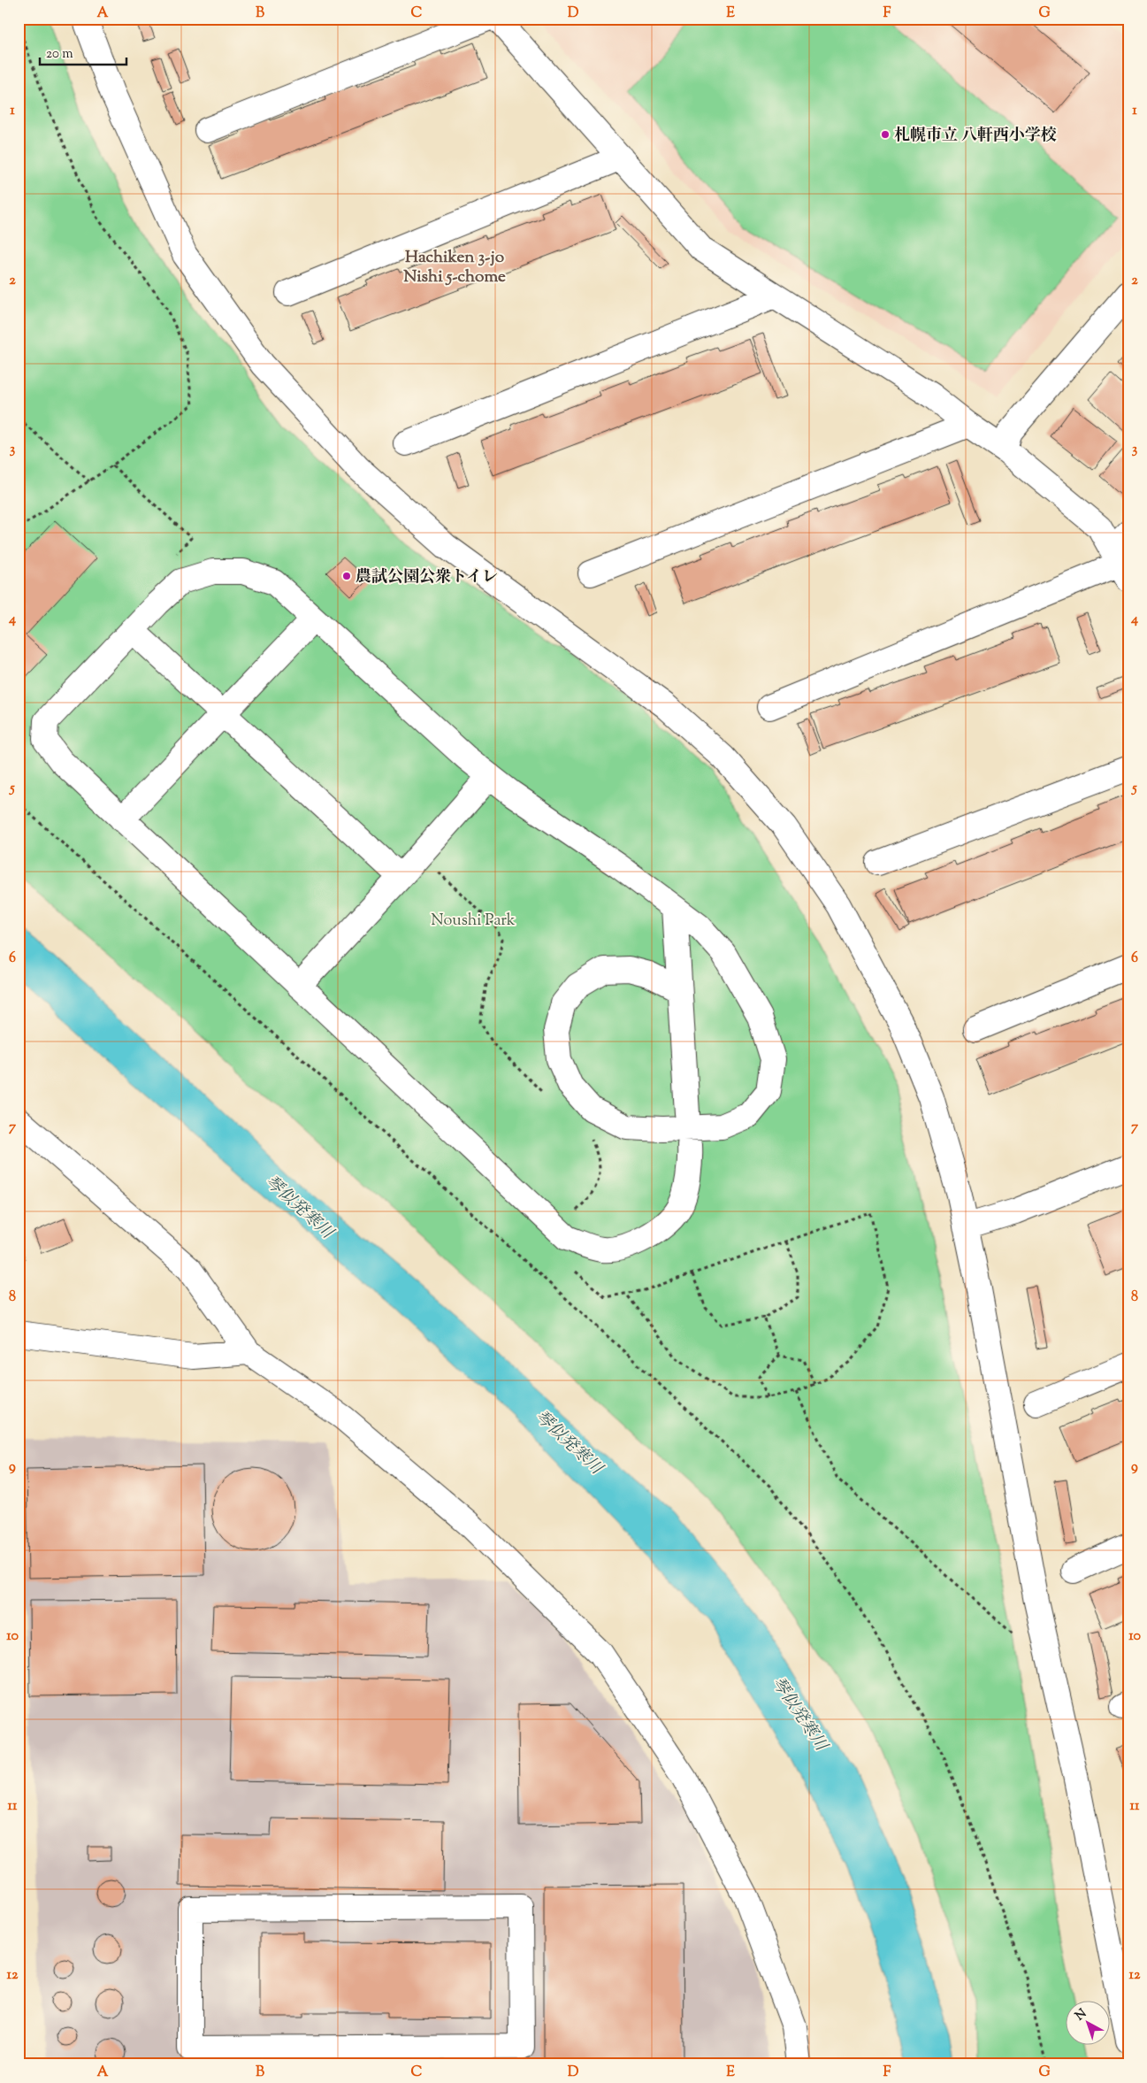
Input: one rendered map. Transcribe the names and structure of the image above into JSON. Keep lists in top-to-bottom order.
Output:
{
  "districts": ["Hachiken 3-jo Nishi 5-chome"],
  "water": ["琴似発寒川"],
  "parks": ["Noushi Park"],
  "places": ["札幌市立 八軒西小学校", "農試公園公衆トイレ"],
  "scale_bar": "20 m",
  "north": "top left",
  "grid": {
    "columns": [
      "A",
      "B",
      "C",
      "D",
      "E",
      "F",
      "G"
    ],
    "rows": [
      "1",
      "2",
      "3",
      "4",
      "5",
      "6",
      "7",
      "8",
      "9",
      "10",
      "11",
      "12"
    ]
  }
}
